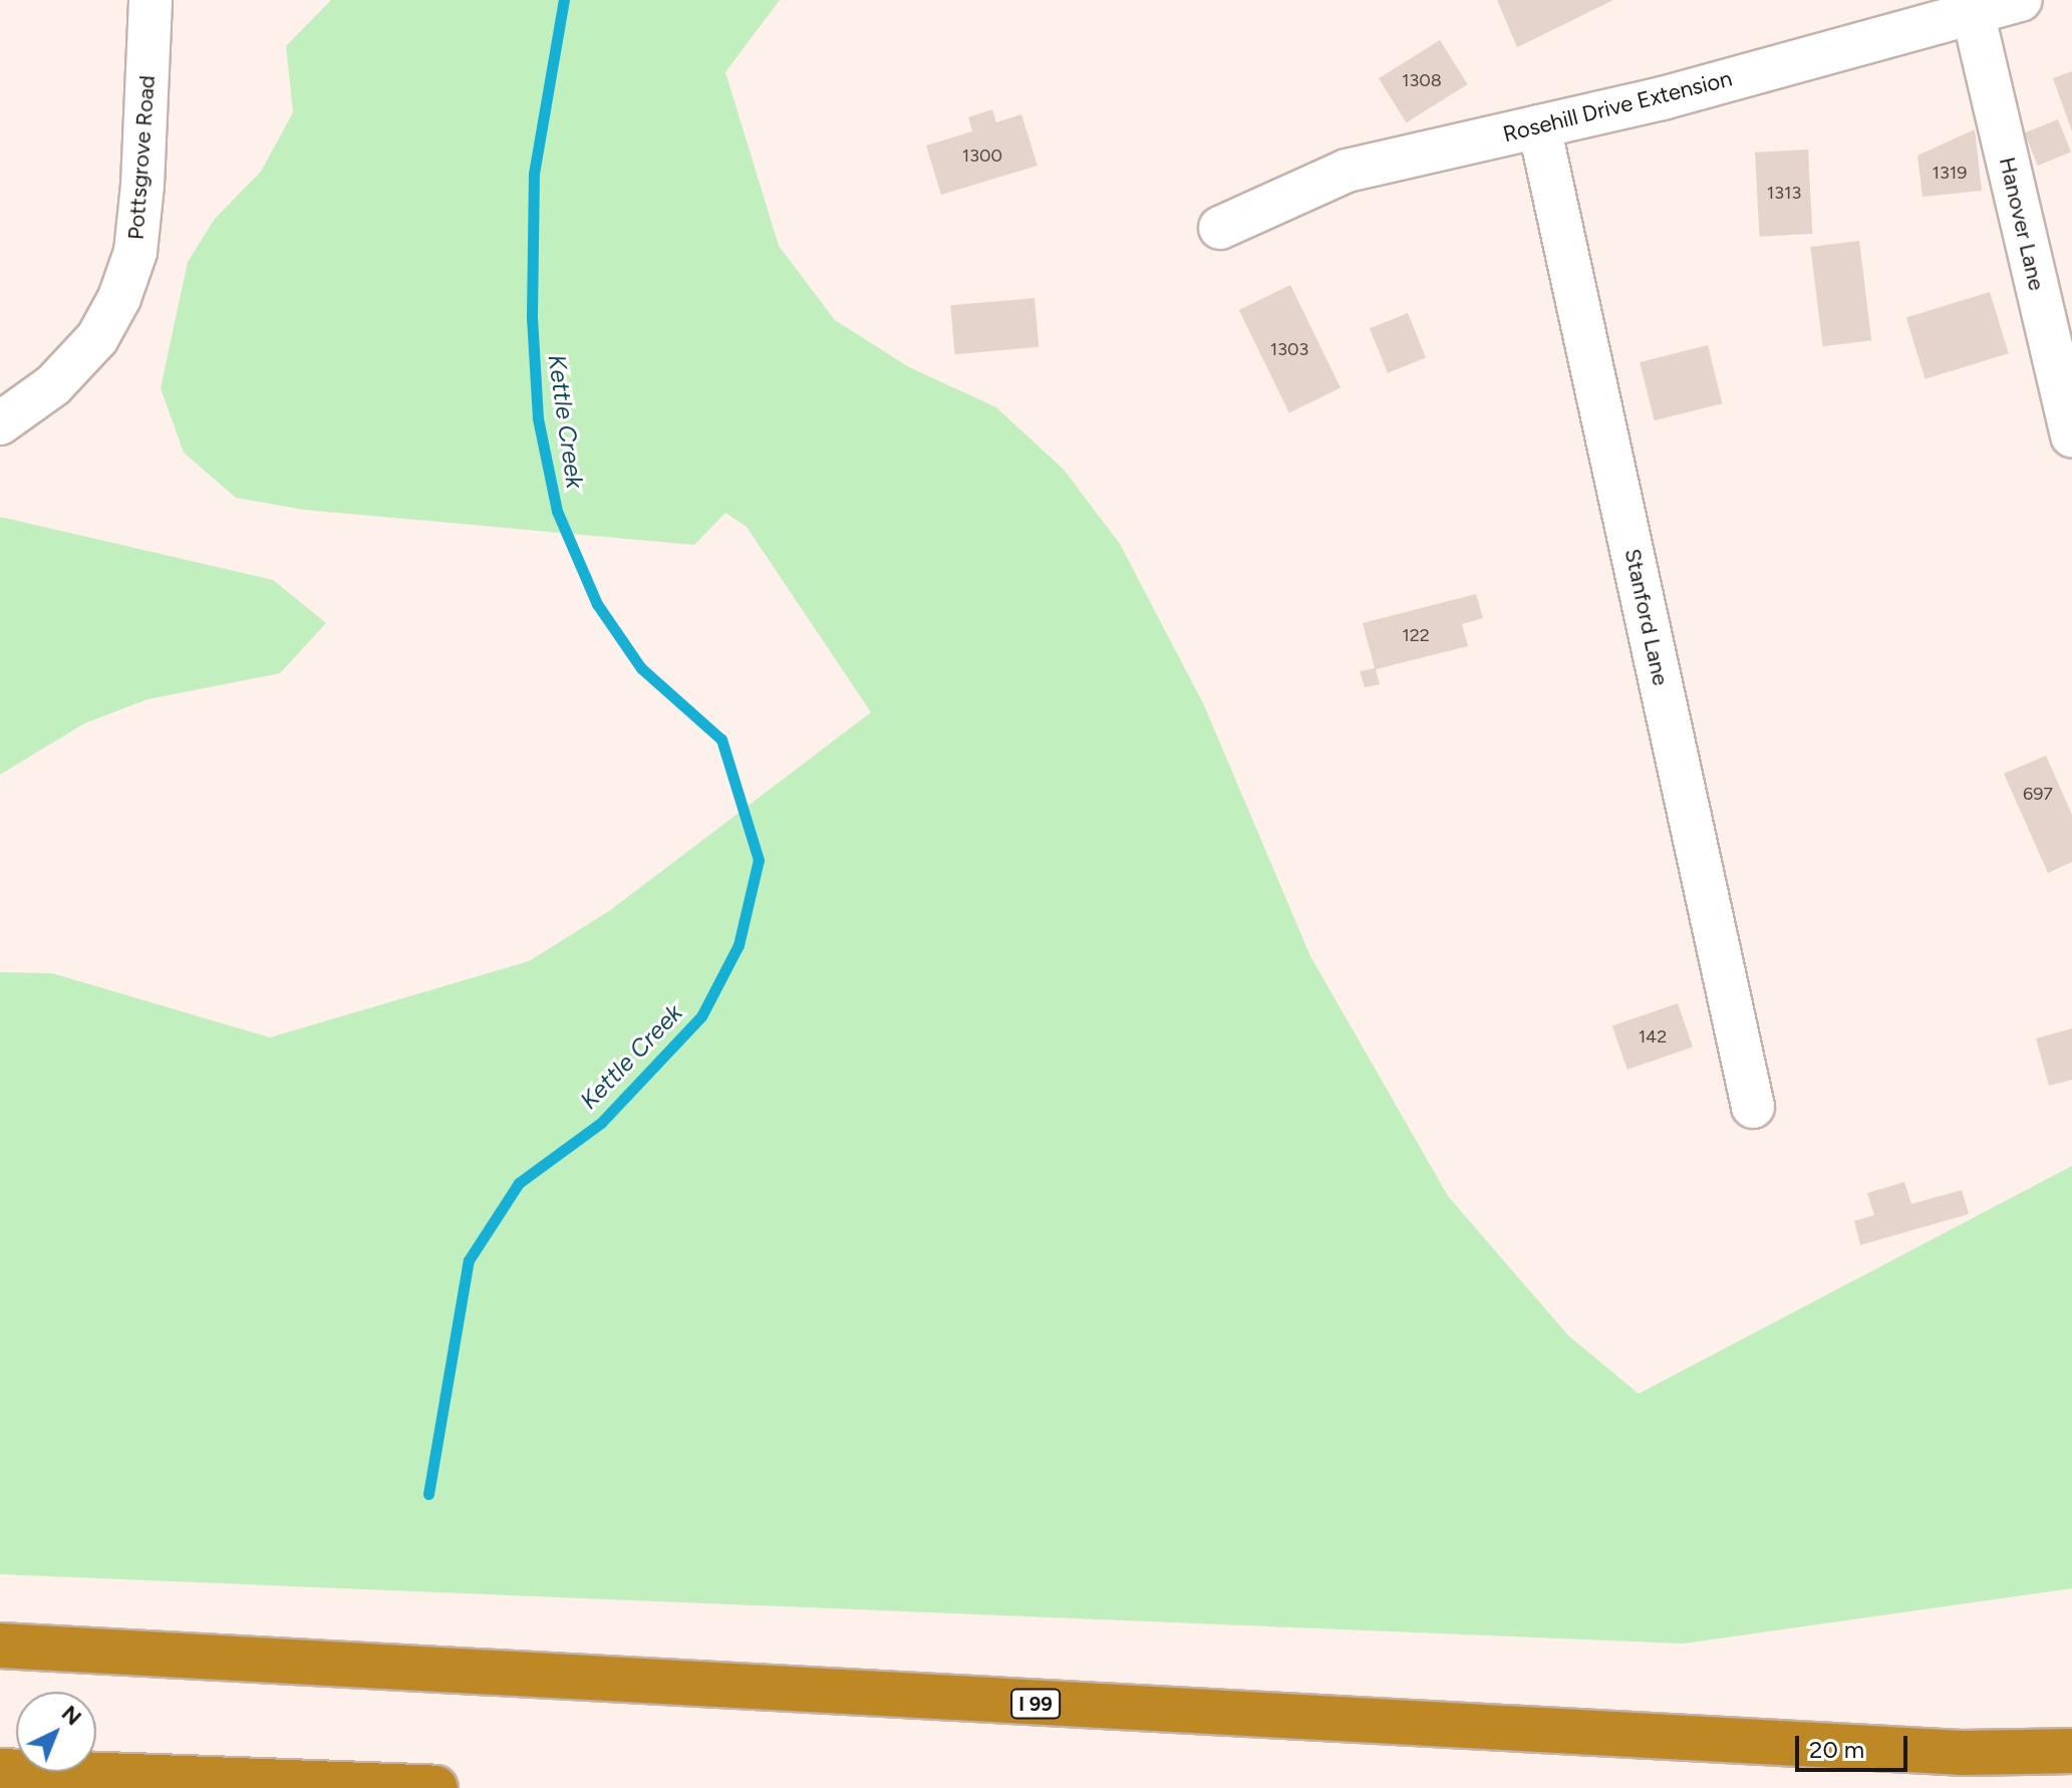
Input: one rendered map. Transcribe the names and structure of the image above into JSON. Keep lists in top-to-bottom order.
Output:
{
  "streets": {
    "highway": ["I 99"],
    "street": [
      "Rosehill Drive Extension",
      "Pottsgrove Road",
      "Hanover Lane",
      "Stanford Lane"
    ]
  },
  "crossings": [
    ["Rosehill Drive Extension", "Hanover Lane"],
    ["Rosehill Drive Extension", "Stanford Lane"]
  ],
  "water": ["Kettle Creek"],
  "house_numbers": [
    "1308",
    "1300",
    "1319",
    "1313",
    "1303",
    "122",
    "697",
    "142"
  ],
  "scale_bar": "20 m",
  "north": "top right"
}
